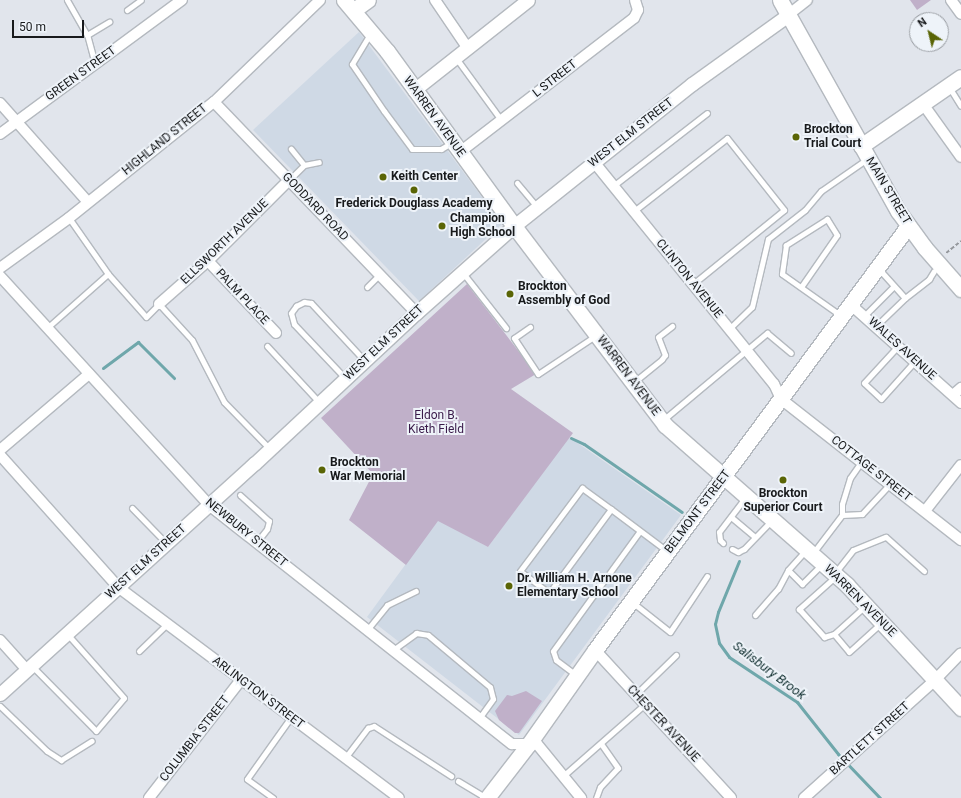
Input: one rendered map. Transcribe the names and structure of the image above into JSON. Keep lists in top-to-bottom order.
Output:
{
  "streets": {
    "main road": ["WARREN AVENUE", "MAIN STREET", "BELMONT STREET"],
    "street": [
      "GREEN STREET",
      "L STREET",
      "WEST ELM STREET",
      "HIGHLAND STREET",
      "GODDARD ROAD",
      "ELLSWORTH AVENUE",
      "CLINTON AVENUE",
      "PALM PLACE",
      "WALES AVENUE",
      "COTTAGE STREET",
      "NEWBURY STREET",
      "ARLINGTON STREET",
      "CHESTER AVENUE",
      "COLUMBIA STREET",
      "BARTLETT STREET"
    ]
  },
  "crossings": [
    ["L STREET", "WARREN AVENUE"],
    ["WARREN AVENUE", "WEST ELM STREET"],
    ["WARREN AVENUE", "BELMONT STREET"],
    ["WARREN AVENUE", "BARTLETT STREET"],
    ["WEST ELM STREET", "MAIN STREET"],
    ["WEST ELM STREET", "GODDARD ROAD"],
    ["WEST ELM STREET", "CLINTON AVENUE"],
    ["WEST ELM STREET", "NEWBURY STREET"],
    ["WEST ELM STREET", "ARLINGTON STREET"],
    ["HIGHLAND STREET", "GODDARD ROAD"],
    ["MAIN STREET", "BELMONT STREET"],
    ["GODDARD ROAD", "ELLSWORTH AVENUE"],
    ["ELLSWORTH AVENUE", "PALM PLACE"],
    ["CLINTON AVENUE", "COTTAGE STREET"],
    ["CLINTON AVENUE", "BELMONT STREET"],
    ["WALES AVENUE", "BELMONT STREET"],
    ["COTTAGE STREET", "BELMONT STREET"],
    ["BELMONT STREET", "NEWBURY STREET"],
    ["BELMONT STREET", "CHESTER AVENUE"],
    ["ARLINGTON STREET", "COLUMBIA STREET"]
  ],
  "water": ["Salisbury Brook"],
  "parks": ["Eldon B. Kieth Field"],
  "places": [
    "Brockton Trial Court",
    "Keith Center",
    "Frederick Douglass Academy",
    "Champion High School",
    "Brockton Assembly of God",
    "Brockton War Memorial",
    "Brockton Superior Court",
    "Dr. William H. Arnone Elementary School"
  ],
  "scale_bar": "50 m",
  "north": "top left"
}
